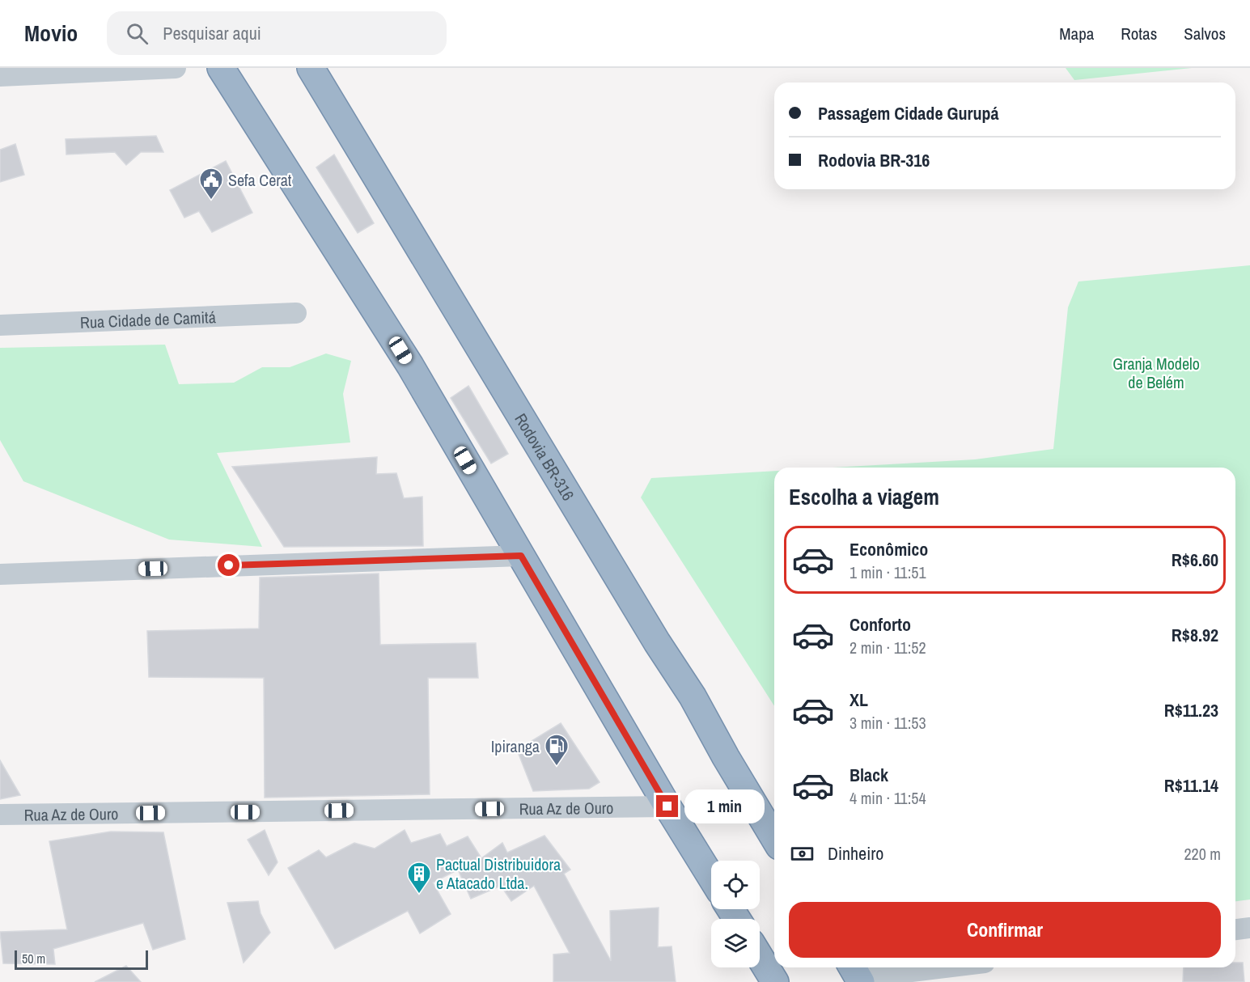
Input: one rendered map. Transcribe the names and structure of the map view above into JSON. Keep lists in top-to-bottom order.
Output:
{
  "streets": {
    "highway": ["Rodovia BR-316"],
    "street": ["Rua Cidade de Camitá", "Rua Az de Ouro"]
  },
  "parks": ["Granja Modelo de Belém"],
  "places": {
    "public building": ["Sefa Cerat"],
    "fuel station": ["Ipiranga"],
    "building": ["Pactual Distribuidora e Atacado Ltda."]
  },
  "scale_bar": "50 m",
  "page": {
    "header": "Movio",
    "search": "Pesquisar aqui",
    "nav": ["Mapa", "Rotas", "Salvos"],
    "banner": ["Passagem Cidade Gurupá", "Rodovia BR-316"],
    "heading": "Escolha a viagem",
    "list": [
      {
        "name": "Econômico",
        "note": "1 min · 11:51",
        "value": "R$6.60"
      },
      {
        "name": "Conforto",
        "note": "2 min · 11:52",
        "value": "R$8.92"
      },
      {
        "name": "XL",
        "note": "3 min · 11:53",
        "value": "R$11.23"
      },
      {
        "name": "Black",
        "note": "4 min · 11:54",
        "value": "R$11.14"
      }
    ],
    "bubble": "1 min",
    "pay": ["Dinheiro", "220 m"],
    "buttons": "Confirmar",
    "scale": "50 m"
  }
}
